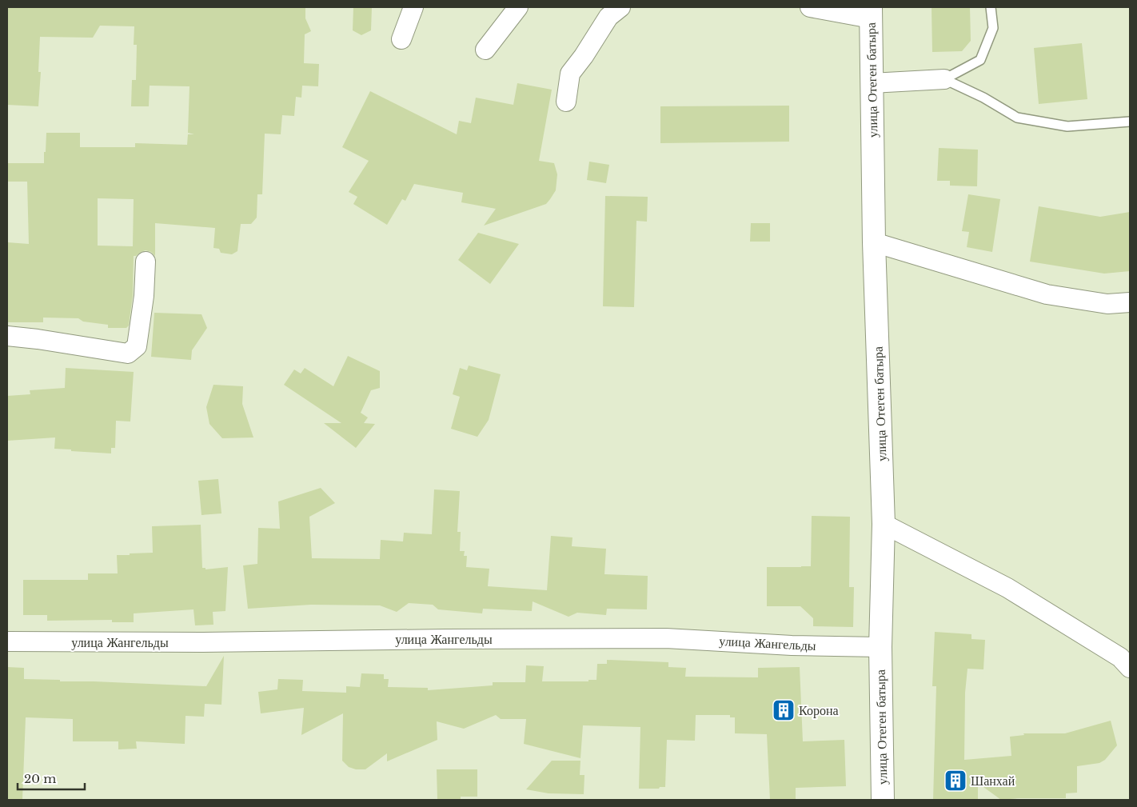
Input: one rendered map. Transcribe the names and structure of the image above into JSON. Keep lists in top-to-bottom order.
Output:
{
  "streets": {
    "main road": ["улица Отеген батыра"],
    "street": ["улица Жангельды"]
  },
  "crossings": [
    ["улица Отеген батыра", "улица Жангельды"]
  ],
  "places": {
    "building": ["Корона", "Шанхай"]
  },
  "scale_bar": "20 m"
}
